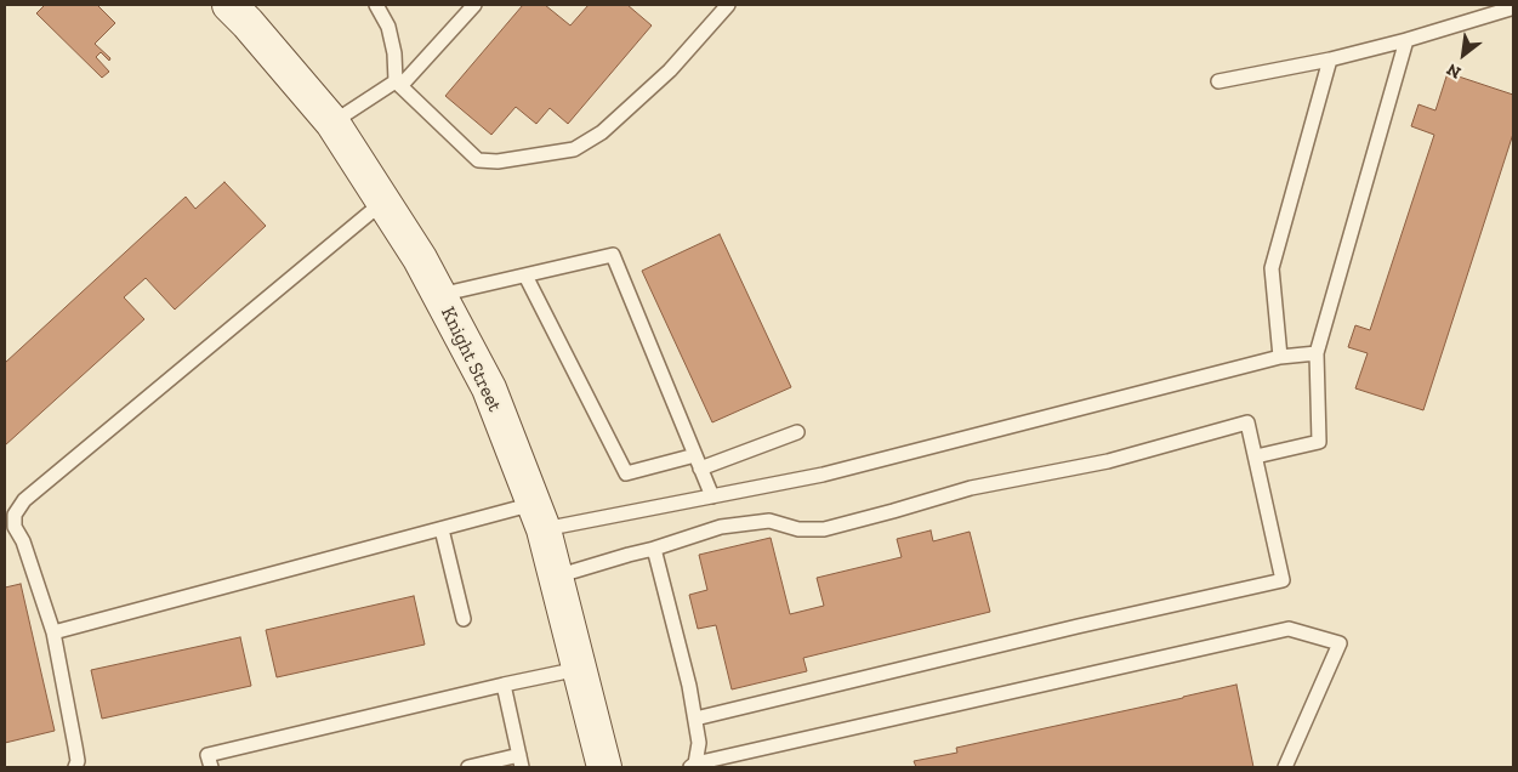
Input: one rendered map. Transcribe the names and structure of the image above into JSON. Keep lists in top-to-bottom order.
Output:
{
  "streets": {
    "street": ["Knight Street"]
  },
  "north": "bottom left"
}
